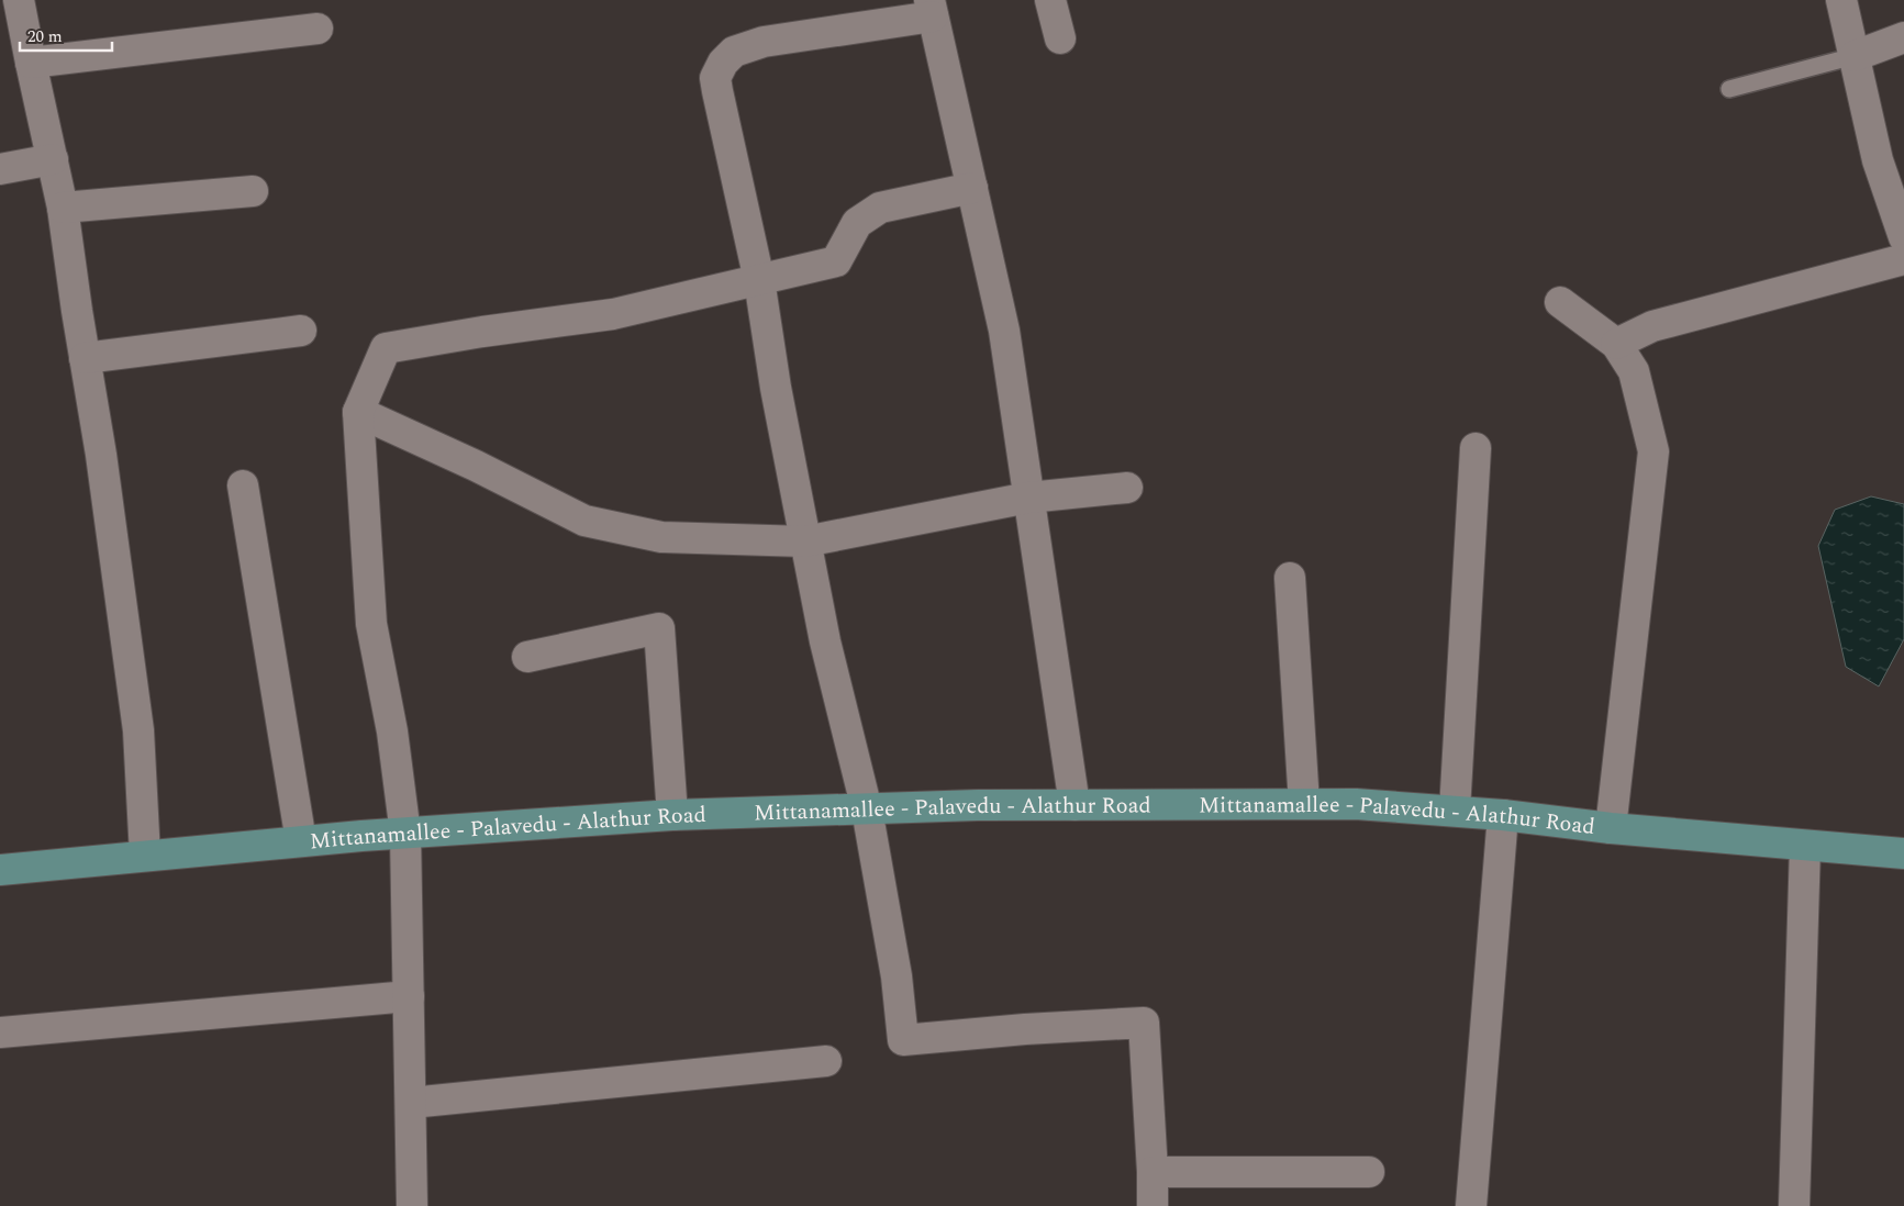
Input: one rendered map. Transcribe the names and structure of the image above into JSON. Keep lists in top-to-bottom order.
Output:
{
  "streets": {
    "street": ["Mittanamallee - Palavedu - Alathur Road"]
  },
  "scale_bar": "20 m"
}
